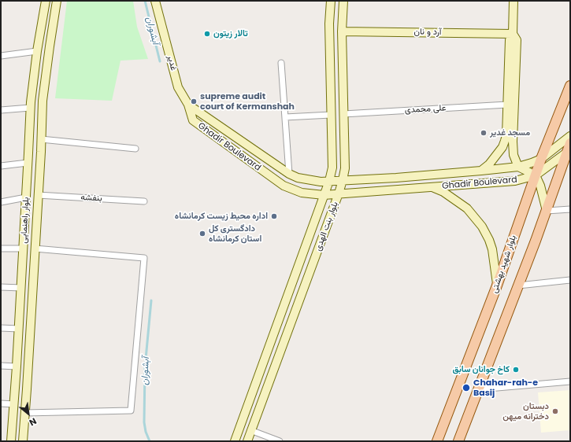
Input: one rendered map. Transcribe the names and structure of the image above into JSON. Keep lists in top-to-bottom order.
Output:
{
  "streets": {
    "main road": [
      "آرد و نان",
      "غدیر",
      "Ghadir Boulevard",
      "بلوار راهنمایی",
      "بلوار بنت الهدی",
      "بلوار شهید بهشتی"
    ],
    "street": ["علی محمدی", "بنفشه"]
  },
  "crossings": [
    ["آرد و نان", "بلوار بنت الهدی"],
    ["غدیر", "Ghadir Boulevard"],
    ["علی محمدی", "بلوار بنت الهدی"],
    ["Ghadir Boulevard", "بلوار بنت الهدی"],
    ["Ghadir Boulevard", "بلوار شهید بهشتی"],
    ["بنفشه", "بلوار راهنمایی"]
  ],
  "water": ["آبشوران"],
  "places": [
    "تالار زیتون",
    "supreme audit court of Kermanshah",
    "مسجد غدیر",
    "اداره محیط زیست کرمانشاه",
    "دادگستری کل استان کرمانشاه",
    "کاخ جوانان سابق",
    "Chahar-rah-e Basij",
    "دبستان دخترانه میهن"
  ],
  "north": "bottom right"
}
